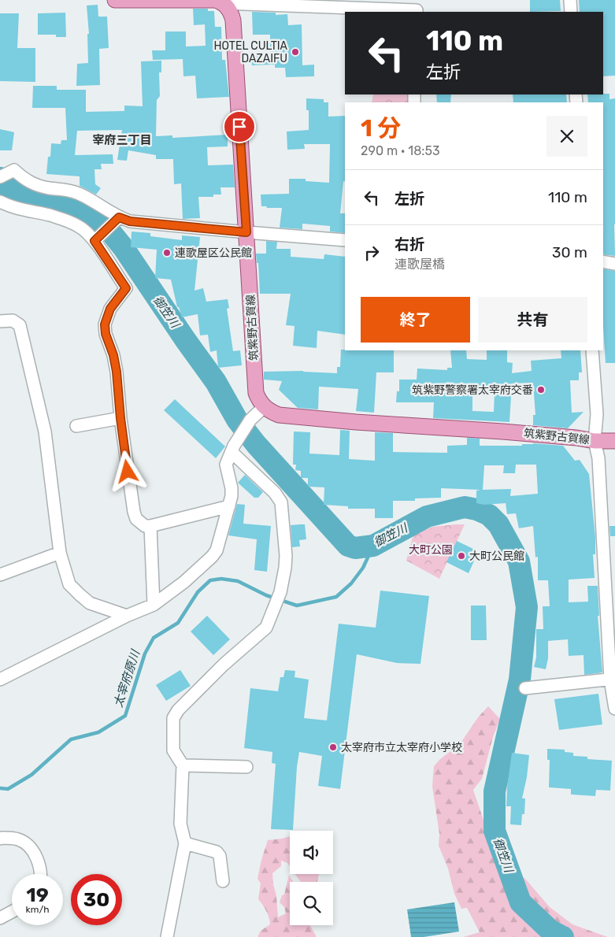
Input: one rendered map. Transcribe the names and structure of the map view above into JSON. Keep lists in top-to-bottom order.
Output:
{
  "streets": {
    "main road": ["筑紫野古賀線"]
  },
  "districts": ["宰府三丁目"],
  "water": ["御笠川", "太宰府原川"],
  "parks": ["大町公園"],
  "places": [
    "HOTEL CULTIA DAZAIFU",
    "連歌屋区公民館",
    "筑紫野警察署太宰府交番",
    "大町公民館",
    "太宰府市立太宰府小学校"
  ],
  "page": {
    "turn": ["110 m", "左折"],
    "heading": ["1 分", "290 m · 18:53"],
    "list": [
      {
        "name": "左折",
        "value": "110 m"
      },
      {
        "name": "右折",
        "note": "連歌屋橋",
        "value": "30 m"
      }
    ],
    "buttons": ["終了", "共有"],
    "speed": "19 km/h",
    "limit": "30"
  }
}
